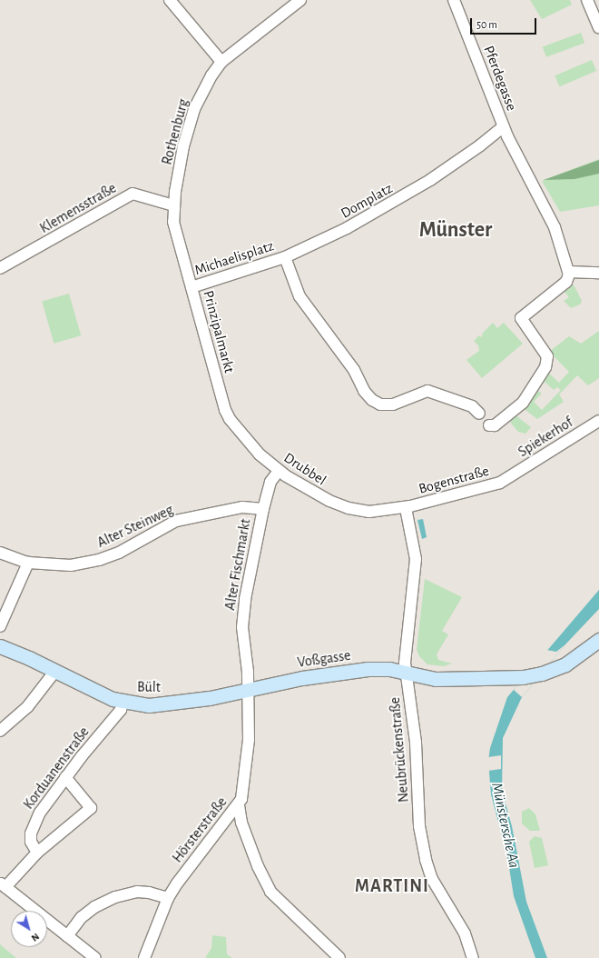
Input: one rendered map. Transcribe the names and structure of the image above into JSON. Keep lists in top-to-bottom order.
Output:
{
  "streets": {
    "main road": ["Voßgasse", "Bült"],
    "street": [
      "Pferdegasse",
      "Rothenburg",
      "Domplatz",
      "Klemensstraße",
      "Michaelisplatz",
      "Prinzipalmarkt",
      "Spiekerhof",
      "Drubbel",
      "Bogenstraße",
      "Alter Steinweg",
      "Alter Fischmarkt",
      "Neubrückenstraße",
      "Korduanenstraße",
      "Hörsterstraße"
    ]
  },
  "crossings": [
    ["Pferdegasse", "Domplatz"],
    ["Rothenburg", "Klemensstraße"],
    ["Rothenburg", "Prinzipalmarkt"],
    ["Domplatz", "Michaelisplatz"],
    ["Klemensstraße", "Prinzipalmarkt"],
    ["Michaelisplatz", "Prinzipalmarkt"],
    ["Prinzipalmarkt", "Drubbel"],
    ["Spiekerhof", "Bogenstraße"],
    ["Drubbel", "Bogenstraße"],
    ["Drubbel", "Alter Fischmarkt"],
    ["Drubbel", "Neubrückenstraße"],
    ["Bogenstraße", "Neubrückenstraße"],
    ["Alter Steinweg", "Alter Fischmarkt"],
    ["Alter Fischmarkt", "Voßgasse"],
    ["Alter Fischmarkt", "Bült"],
    ["Alter Fischmarkt", "Hörsterstraße"],
    ["Voßgasse", "Bült"],
    ["Voßgasse", "Neubrückenstraße"],
    ["Voßgasse", "Hörsterstraße"],
    ["Bült", "Korduanenstraße"],
    ["Bült", "Hörsterstraße"]
  ],
  "districts": ["Münster", "MARTINI"],
  "water": ["Münstersche Aa"],
  "scale_bar": "50 m",
  "north": "bottom right"
}
